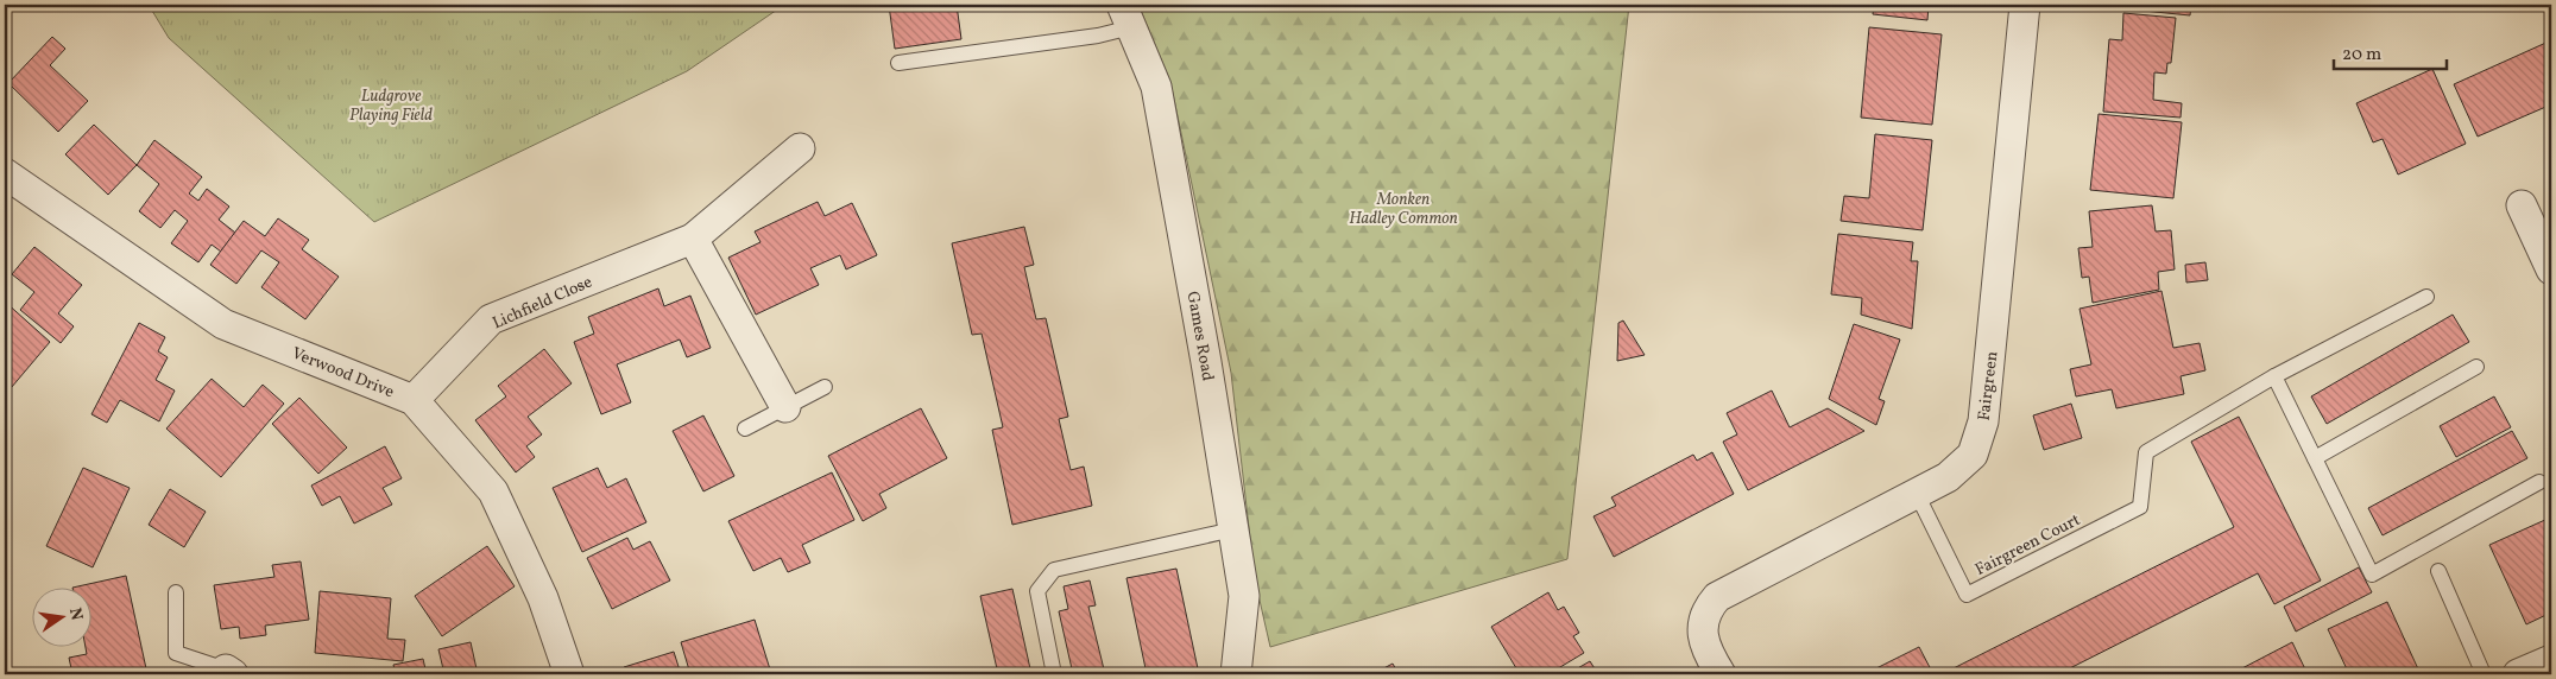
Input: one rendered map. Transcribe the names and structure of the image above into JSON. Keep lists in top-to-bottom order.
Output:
{
  "streets": {
    "street": [
      "Lichfield Close",
      "Games Road",
      "Verwood Drive",
      "Fairgreen"
    ],
    "lane": ["Fairgreen Court"]
  },
  "crossings": [
    ["Lichfield Close", "Verwood Drive"],
    ["Fairgreen", "Fairgreen Court"]
  ],
  "parks": ["Ludgrove Playing Field", "Monken Hadley Common"],
  "scale_bar": "20 m",
  "north": "right"
}
